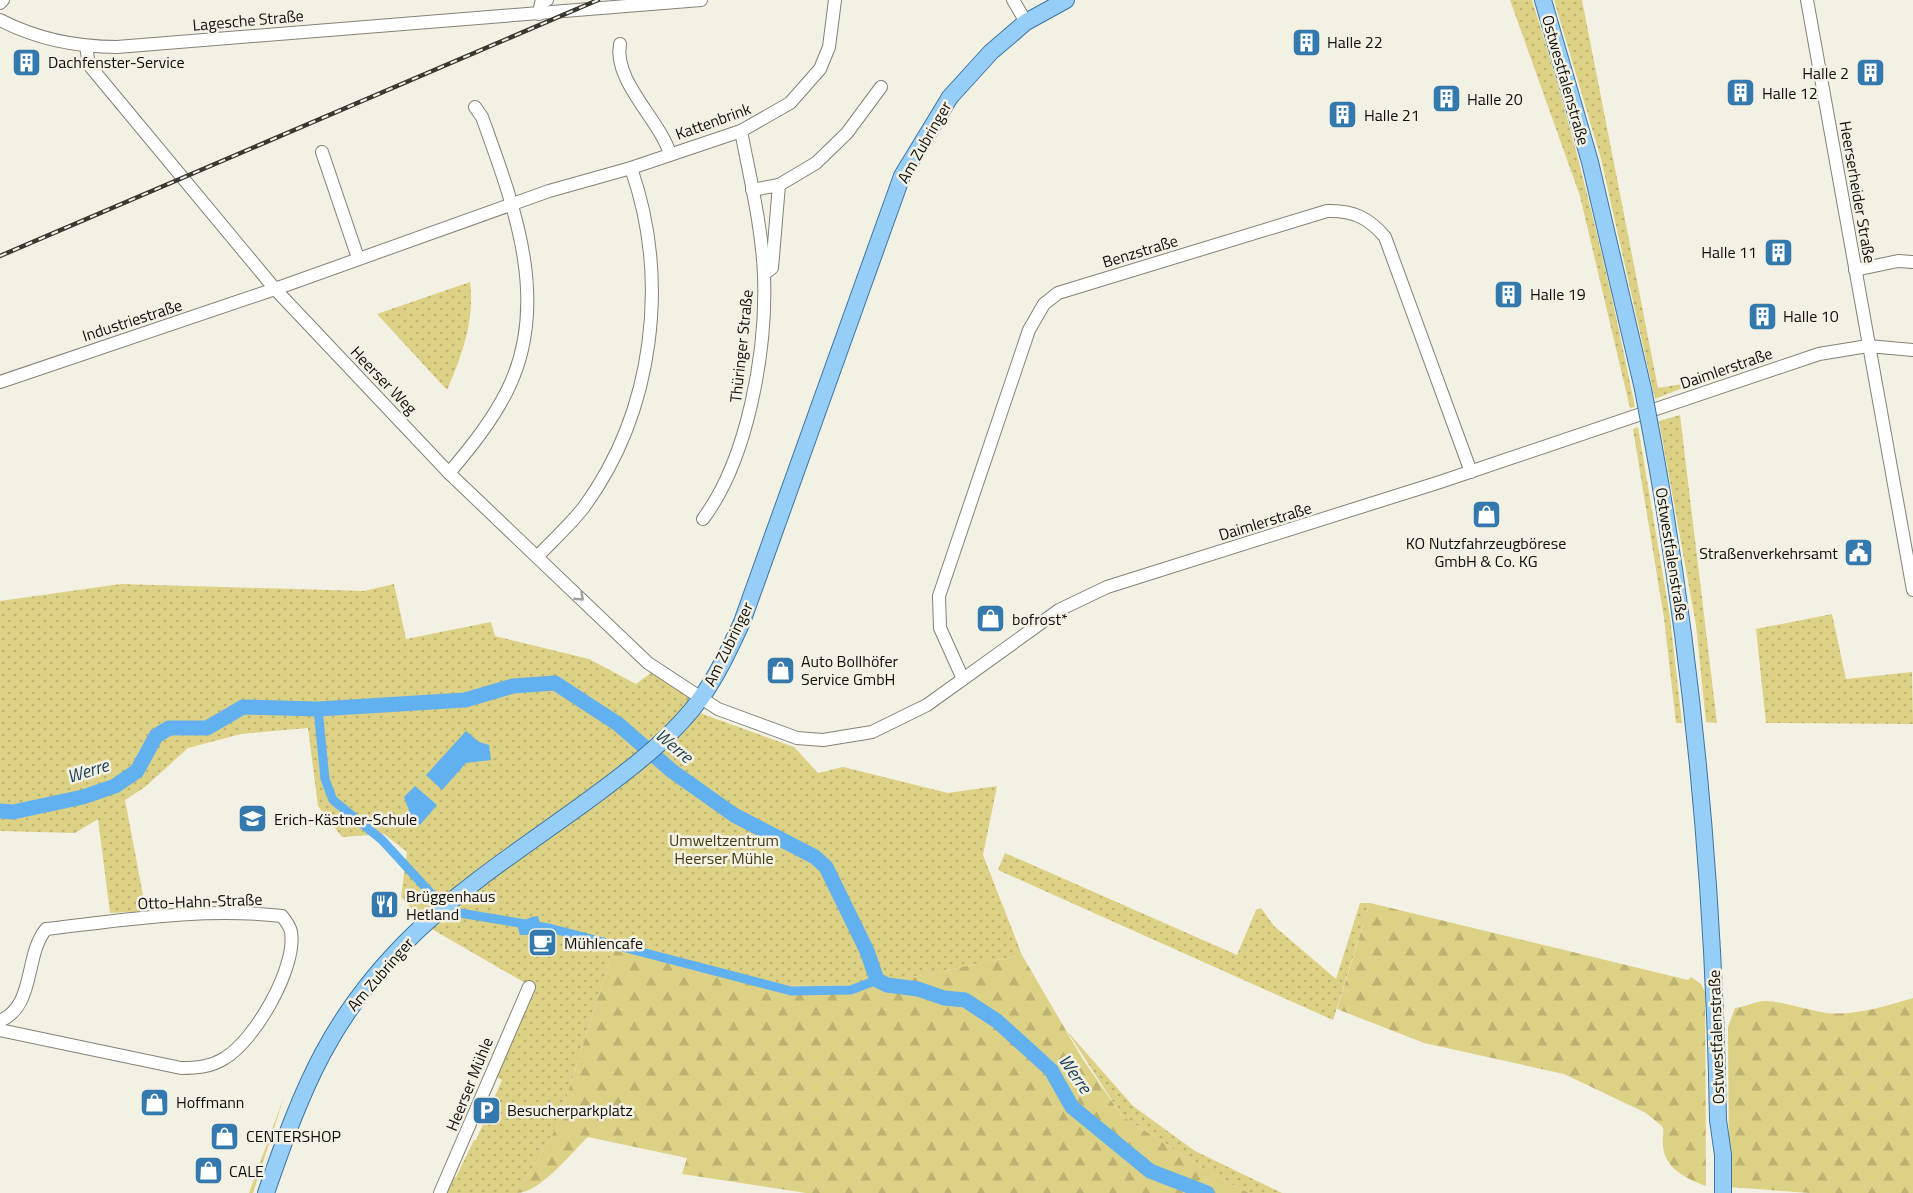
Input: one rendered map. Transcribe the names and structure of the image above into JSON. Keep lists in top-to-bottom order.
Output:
{
  "streets": {
    "main road": ["Ostwestfalenstraße", "Am Zubringer"],
    "street": [
      "Lagesche Straße",
      "Kattenbrink",
      "Heerserheider Straße",
      "Benzstraße",
      "Industriestraße",
      "Thüringer Straße",
      "Daimlerstraße",
      "Heerser Weg",
      "Otto-Hahn-Straße",
      "Heerser Mühle"
    ]
  },
  "crossings": [
    ["Lagesche Straße", "Heerser Weg"],
    ["Kattenbrink", "Industriestraße"],
    ["Kattenbrink", "Thüringer Straße"],
    ["Kattenbrink", "Heerser Weg"],
    ["Am Zubringer", "Daimlerstraße"],
    ["Am Zubringer", "Heerser Weg"],
    ["Heerserheider Straße", "Daimlerstraße"],
    ["Benzstraße", "Daimlerstraße"],
    ["Industriestraße", "Heerser Weg"],
    ["Daimlerstraße", "Heerser Weg"]
  ],
  "water": ["Werre"],
  "parks": ["Umweltzentrum Heerser Mühle"],
  "places": {
    "building": [
      "Halle 22",
      "Dachfenster-Service",
      "Halle 2",
      "Halle 12",
      "Halle 20",
      "Halle 21",
      "Halle 11",
      "Halle 19",
      "Halle 10"
    ],
    "shop": [
      "KO Nutzfahrzeugbörese GmbH & Co. KG",
      "bofrost*",
      "Auto Bollhöfer Service GmbH",
      "Hoffmann",
      "CENTERSHOP",
      "CALE"
    ],
    "public building": ["Straßenverkehrsamt"],
    "school or university": ["Erich-Kästner-Schule"],
    "restaurant": ["Brüggenhaus Hetland"],
    "cafe": ["Mühlencafe"],
    "parking": ["Besucherparkplatz"]
  }
}
